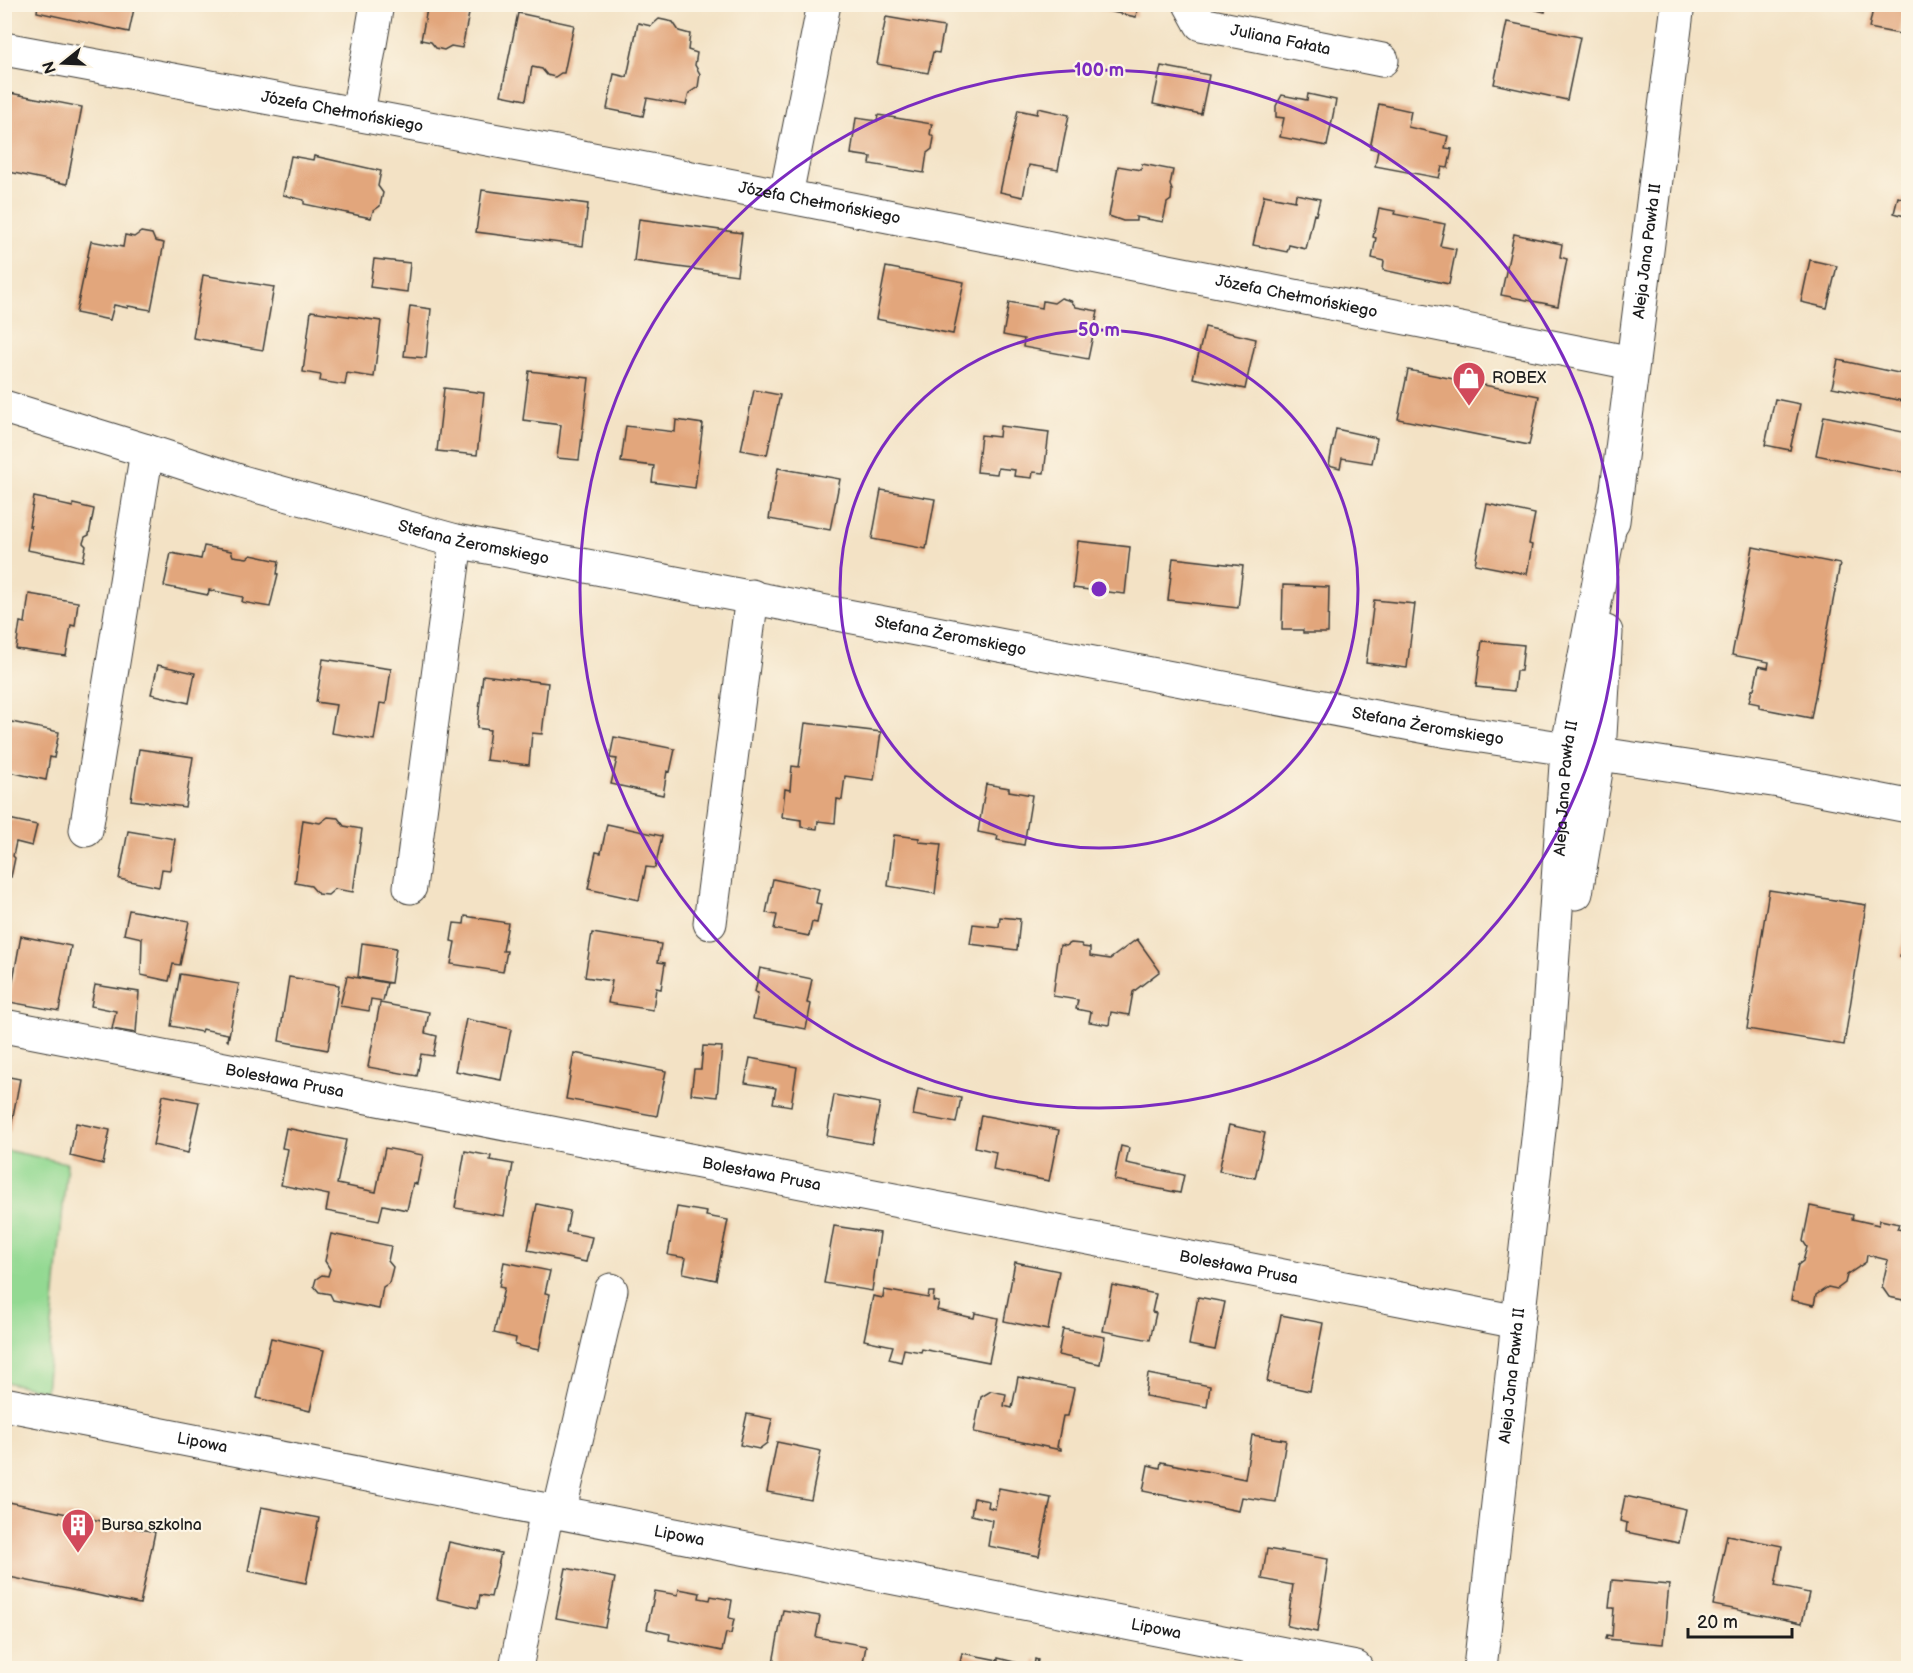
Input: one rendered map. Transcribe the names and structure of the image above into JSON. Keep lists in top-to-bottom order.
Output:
{
  "streets": {
    "street": [
      "Juliana Fałata",
      "Józefa Chełmońskiego",
      "Aleja Jana Pawła II",
      "Stefana Żeromskiego",
      "Bolesława Prusa",
      "Lipowa"
    ]
  },
  "crossings": [
    ["Józefa Chełmońskiego", "Aleja Jana Pawła II"],
    ["Aleja Jana Pawła II", "Stefana Żeromskiego"],
    ["Aleja Jana Pawła II", "Bolesława Prusa"]
  ],
  "places": {
    "shop": ["ROBEX"],
    "building": ["Bursa szkolna"]
  },
  "scale_bar": "20 m",
  "north": "left",
  "rings": ["100 m", "50 m"]
}
